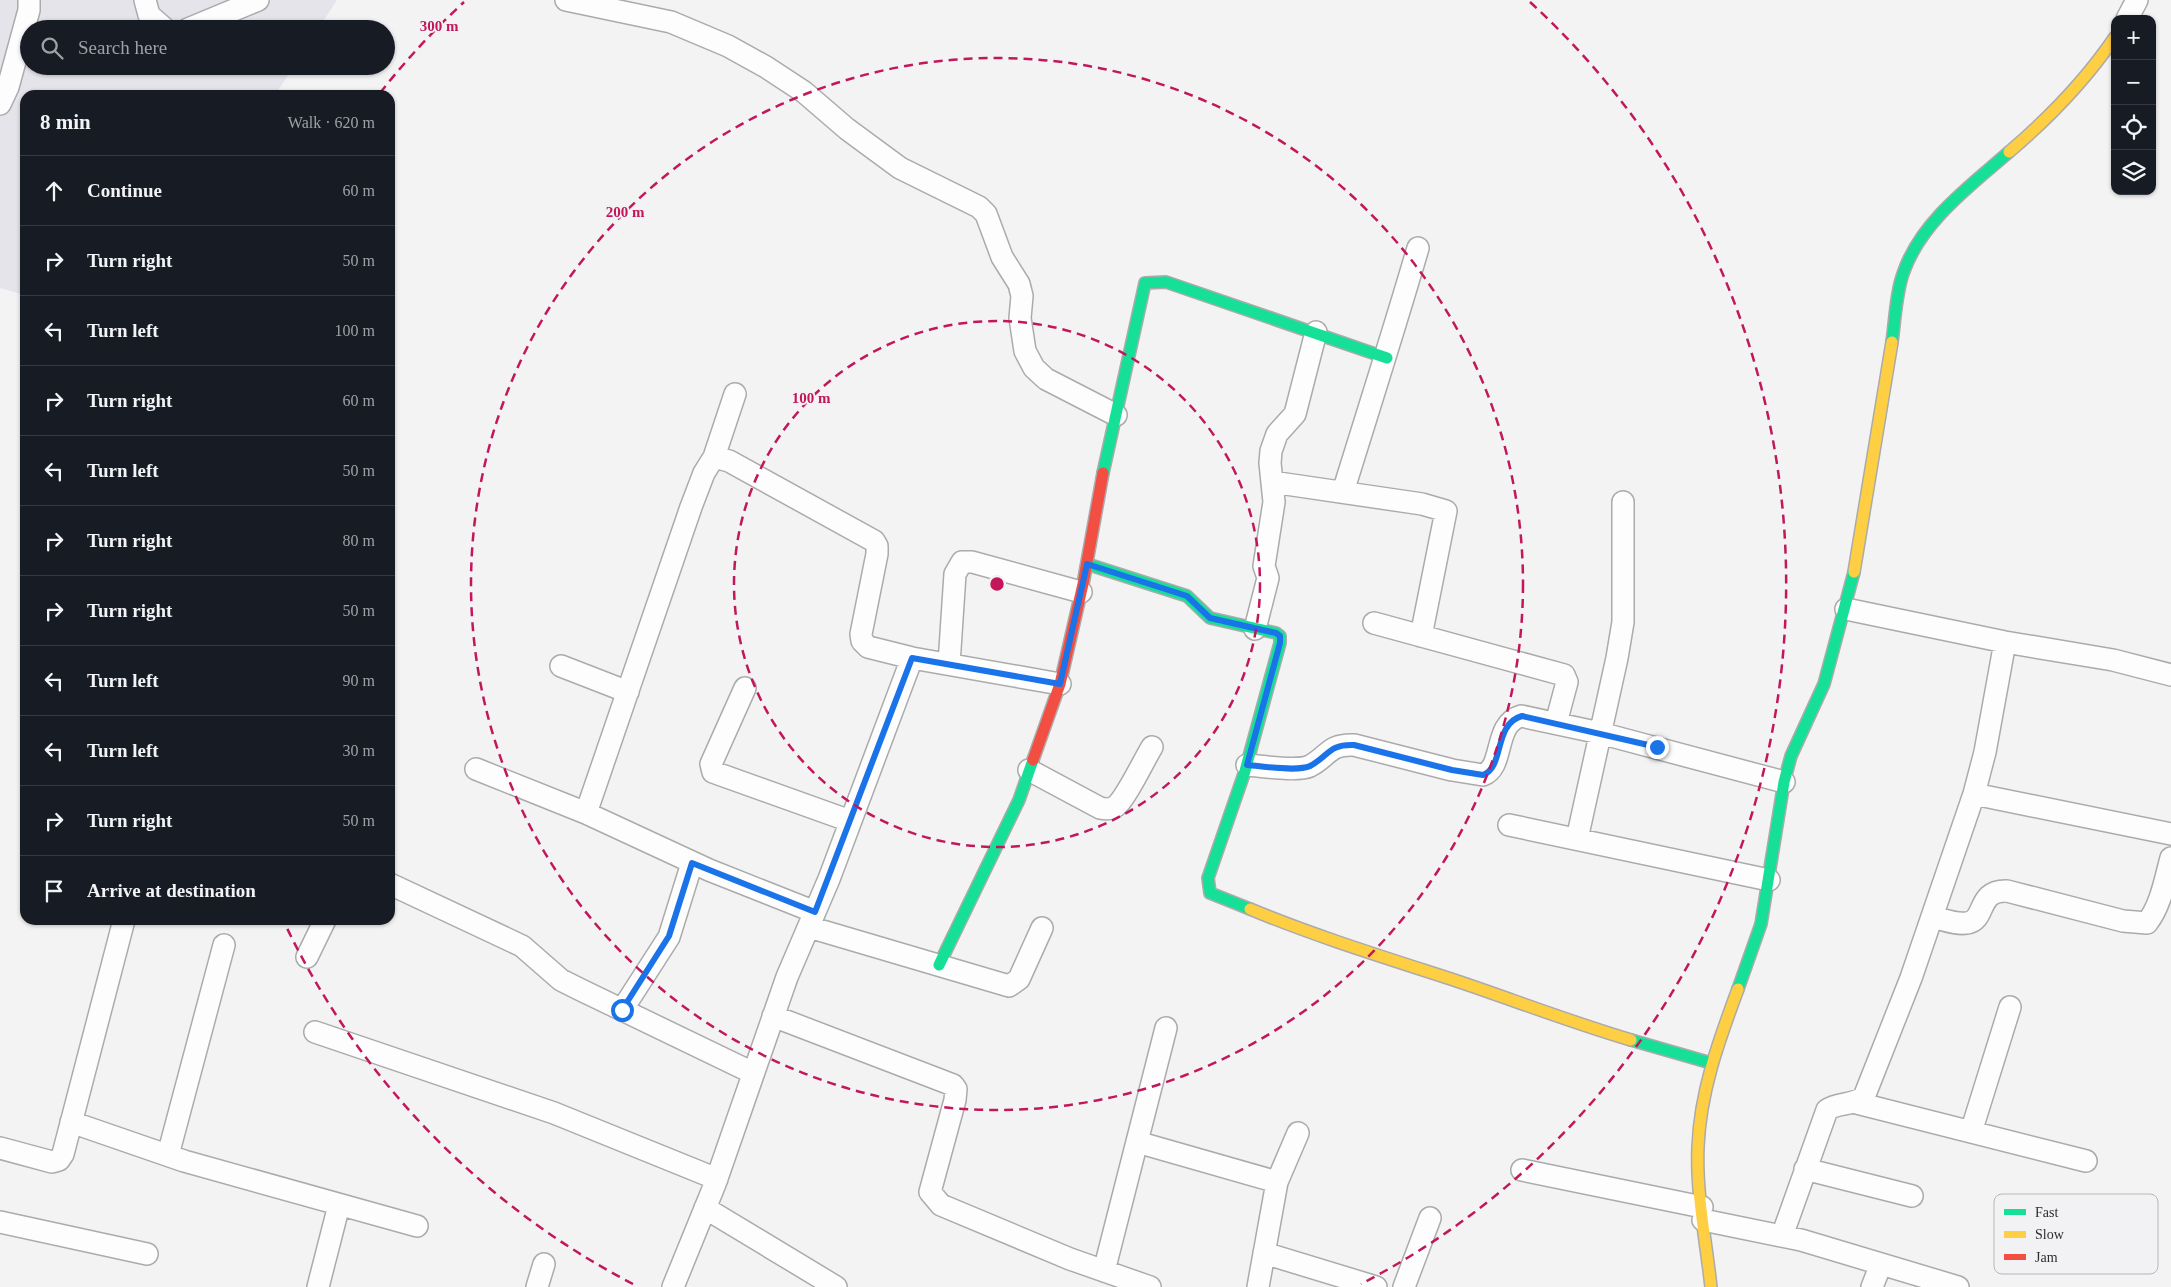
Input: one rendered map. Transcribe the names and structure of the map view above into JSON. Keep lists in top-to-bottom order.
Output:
{
  "legend": ["Fast", "Slow", "Jam"],
  "page": {
    "map_buttons": ["+", "−"],
    "search": "Search here",
    "heading": ["8 min", "Walk · 620 m"],
    "list": [
      ["Continue", "60 m"],
      ["Turn right", "50 m"],
      ["Turn left", "100 m"],
      ["Turn right", "60 m"],
      ["Turn left", "50 m"],
      ["Turn right", "80 m"],
      ["Turn right", "50 m"],
      ["Turn left", "90 m"],
      ["Turn left", "30 m"],
      ["Turn right", "50 m"],
      "Arrive at destination"
    ]
  },
  "rings": ["300 m", "200 m", "100 m"]
}
